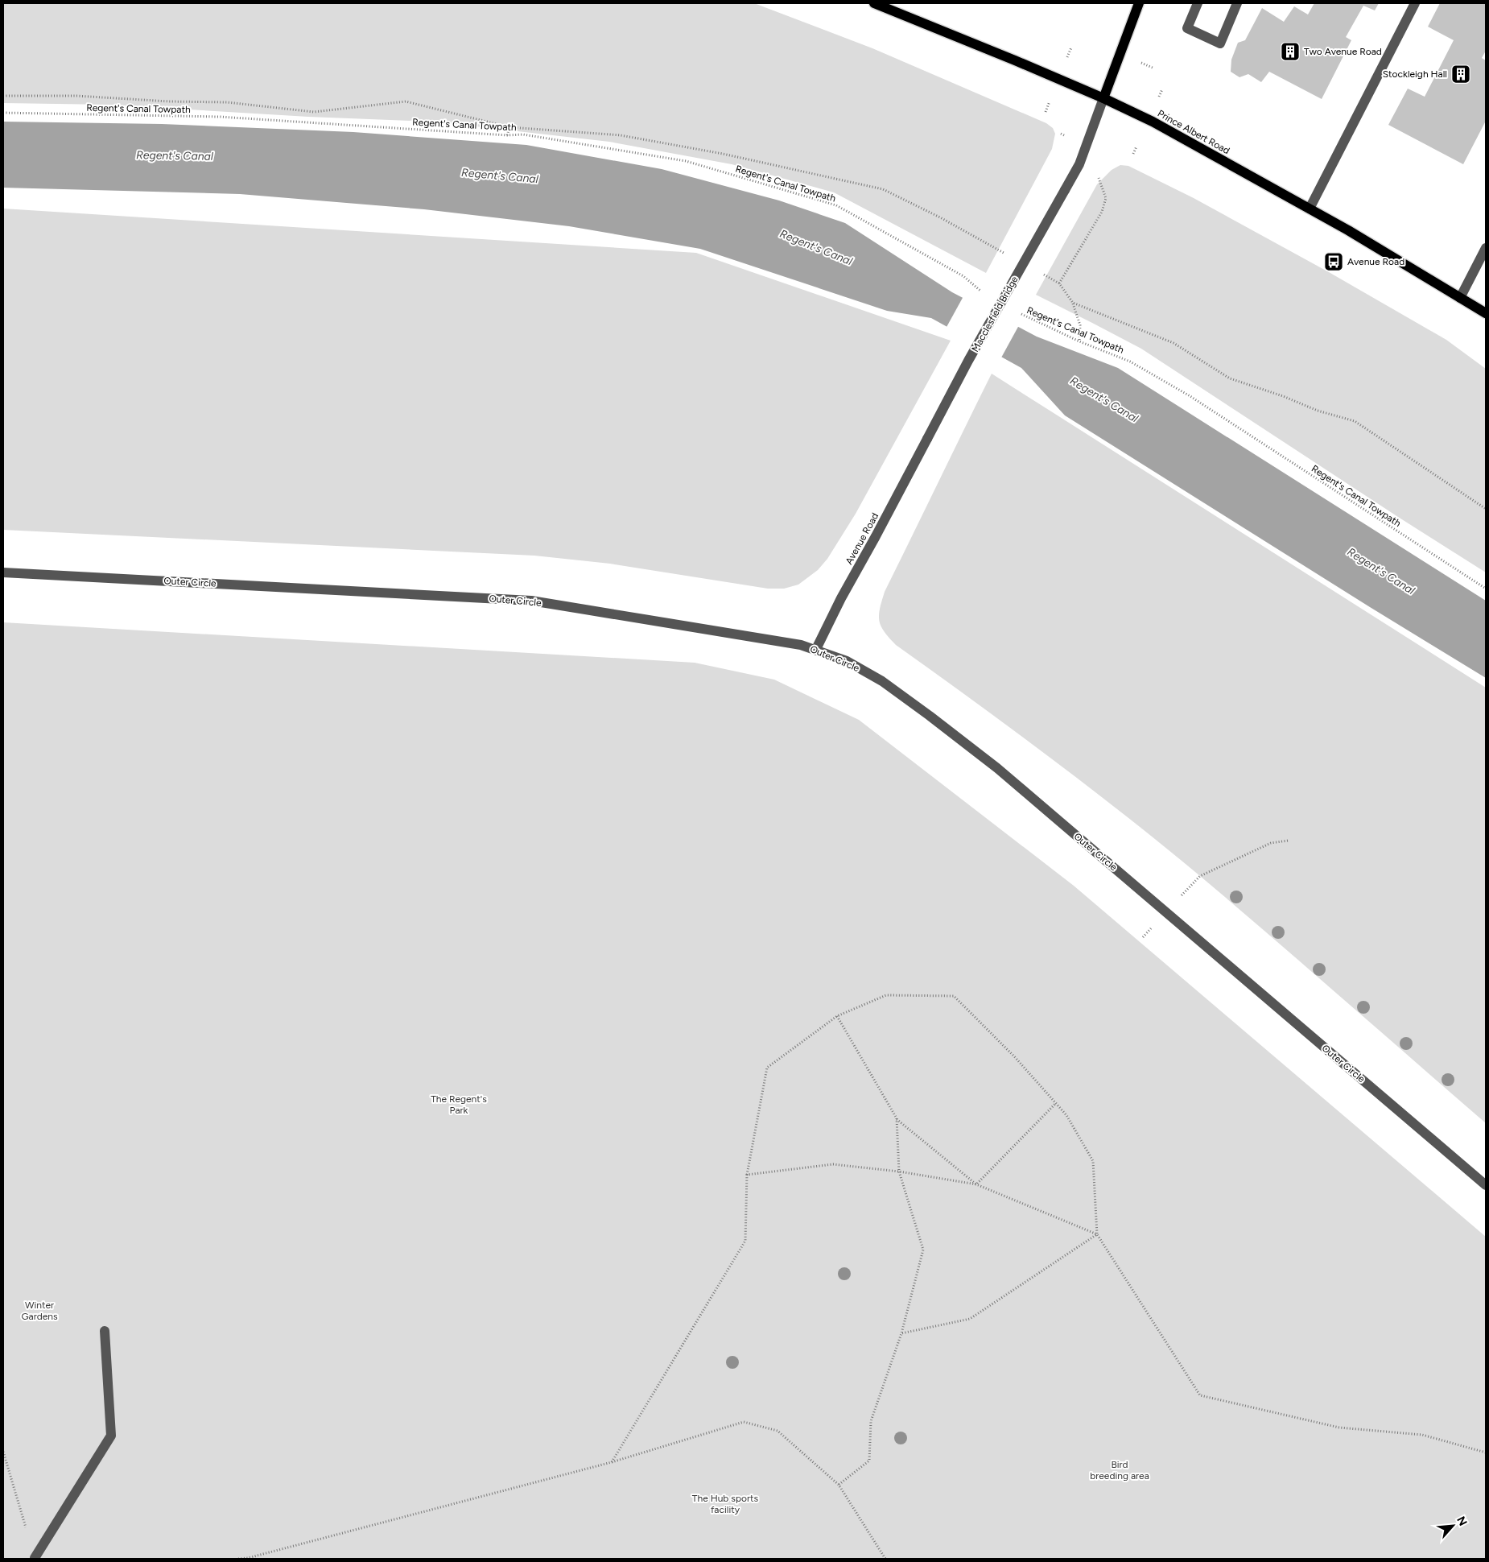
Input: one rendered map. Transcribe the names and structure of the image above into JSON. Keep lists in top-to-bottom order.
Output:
{
  "streets": {
    "main road": ["Prince Albert Road"],
    "street": ["Macclesfield Bridge", "Avenue Road", "Outer Circle"],
    "path": ["Regent's Canal Towpath"]
  },
  "crossings": [
    ["Prince Albert Road", "Macclesfield Bridge"],
    ["Macclesfield Bridge", "Avenue Road"],
    ["Avenue Road", "Outer Circle"]
  ],
  "water": ["Regent's Canal"],
  "parks": [
    "The Regent's Park",
    "Winter Gardens",
    "Bird breeding area",
    "The Hub sports facility"
  ],
  "places": {
    "building": ["Two Avenue Road", "Stockleigh Hall"],
    "bus stop": ["Avenue Road"]
  },
  "north": "top right"
}
